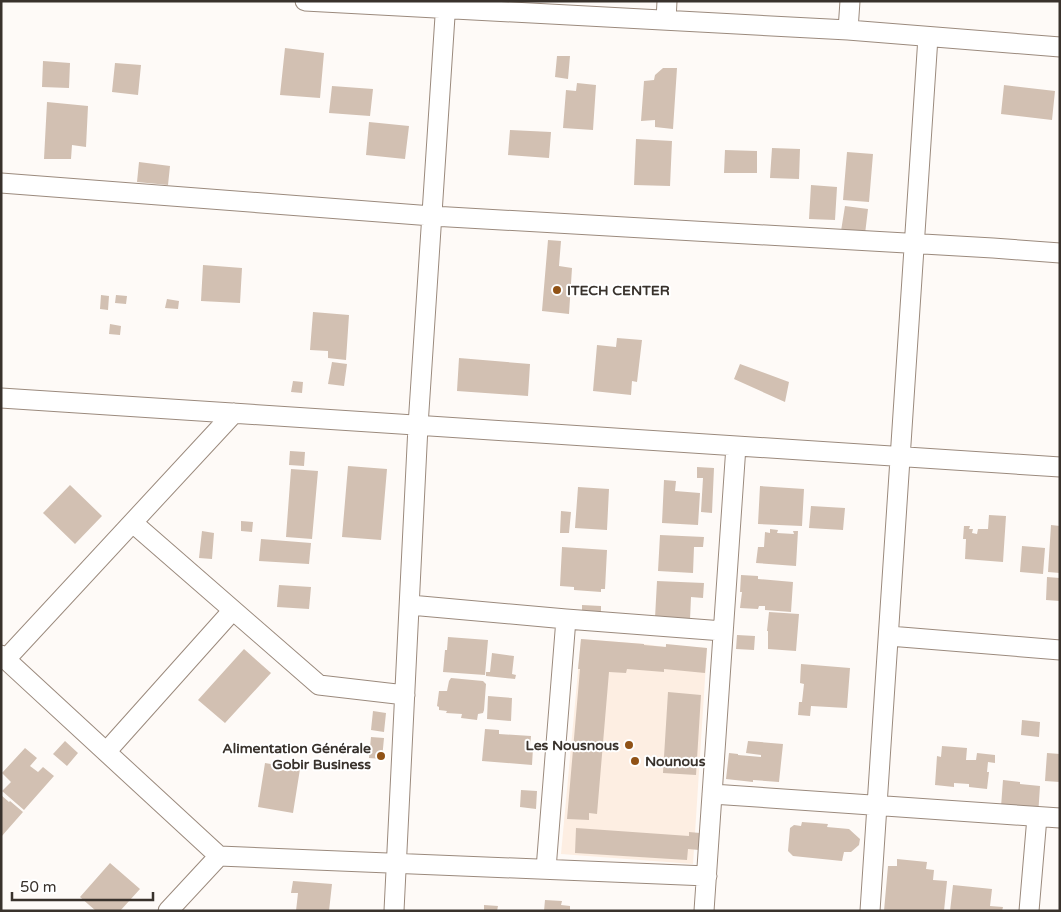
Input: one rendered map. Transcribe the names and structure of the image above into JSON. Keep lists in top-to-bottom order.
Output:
{
  "places": [
    "ITECH CENTER",
    "Les Nousnous",
    "Alimentation Générale Gobir Business",
    "Nounous"
  ],
  "scale_bar": "50 m"
}
